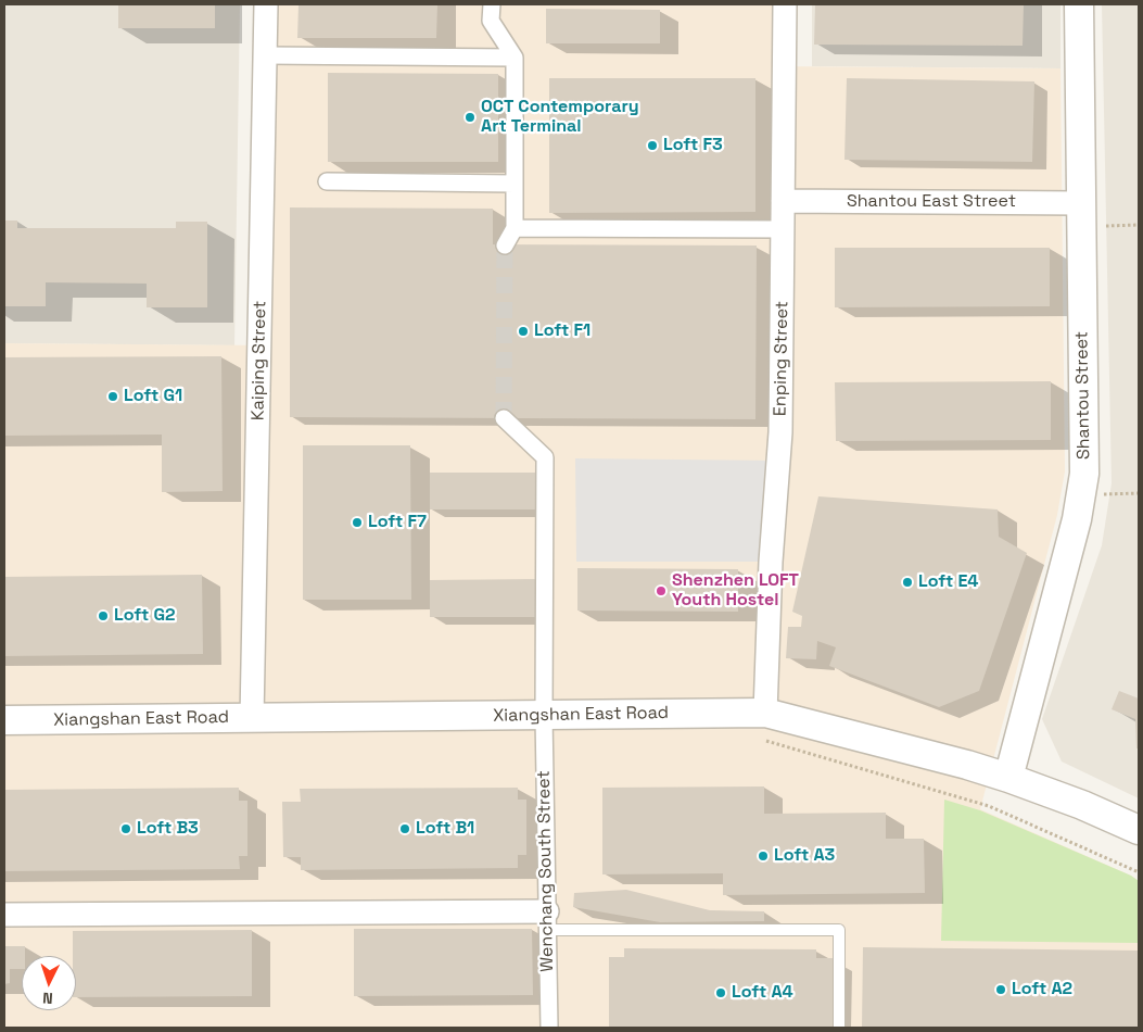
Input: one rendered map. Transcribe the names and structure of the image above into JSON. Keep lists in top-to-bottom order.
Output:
{
  "streets": {
    "street": [
      "Shantou East Street",
      "Enping Street",
      "Kaiping Street",
      "Shantou Street",
      "Xiangshan East Road",
      "Wenchang South Street"
    ]
  },
  "crossings": [
    ["Shantou East Street", "Enping Street"],
    ["Shantou East Street", "Shantou Street"],
    ["Enping Street", "Xiangshan East Road"],
    ["Kaiping Street", "Xiangshan East Road"],
    ["Shantou Street", "Xiangshan East Road"],
    ["Xiangshan East Road", "Wenchang South Street"]
  ],
  "places": [
    "OCT Contemporary Art Terminal",
    "Loft F3",
    "Loft F1",
    "Loft G1",
    "Loft F7",
    "Loft E4",
    "Shenzhen LOFT Youth Hostel",
    "Loft G2",
    "Loft B3",
    "Loft B1",
    "Loft A3",
    "Loft A2",
    "Loft A4"
  ],
  "north": "bottom"
}
